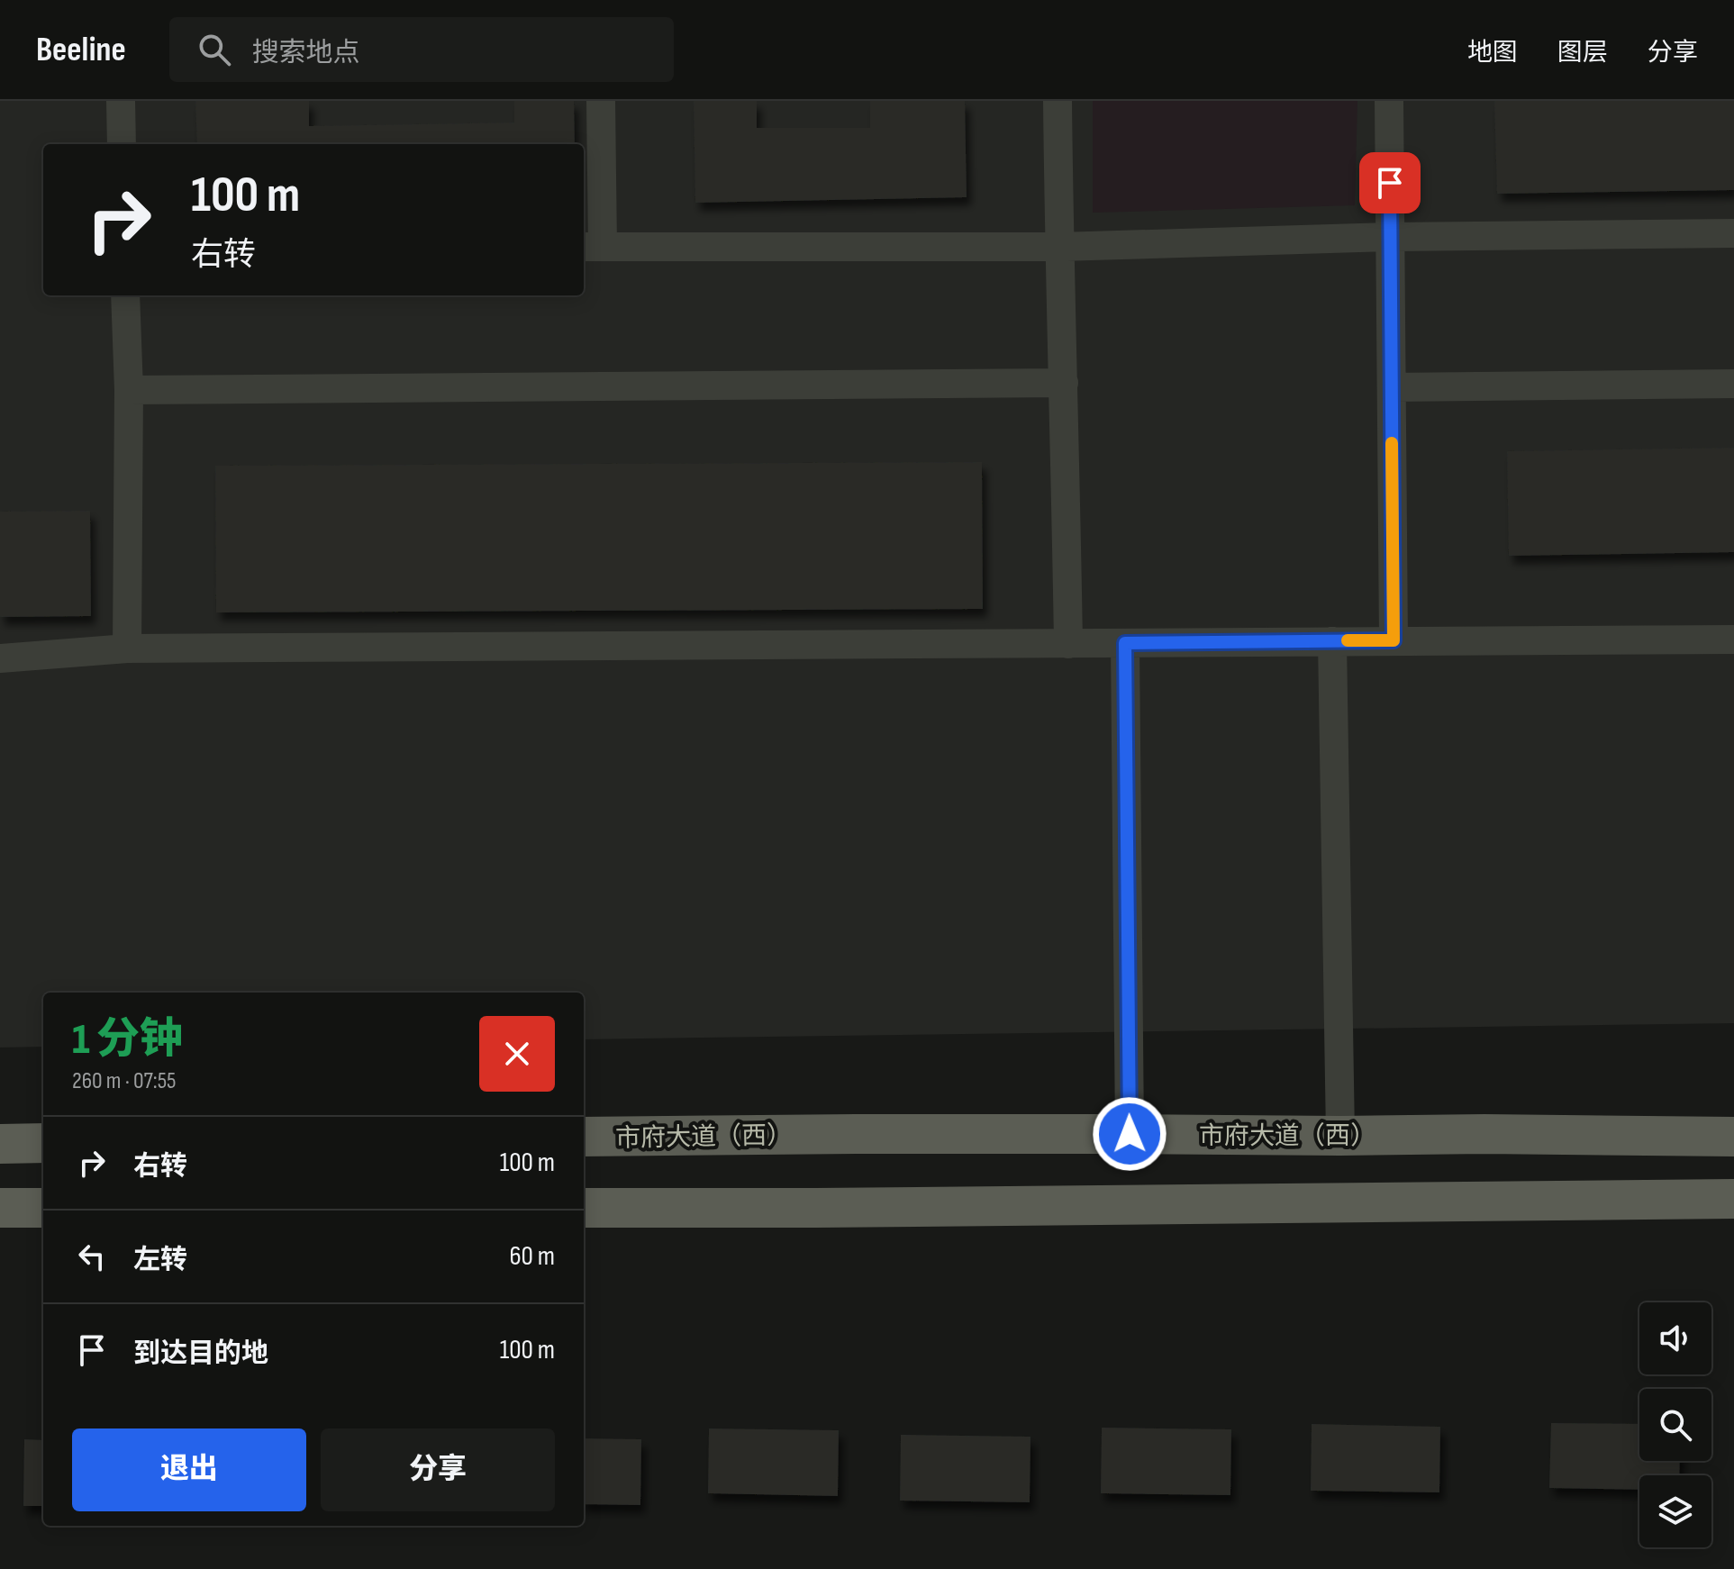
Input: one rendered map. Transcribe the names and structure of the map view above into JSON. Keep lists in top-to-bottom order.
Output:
{
  "streets": {
    "main road": ["市府大道（西）"]
  },
  "page": {
    "header": "Beeline",
    "search": "搜索地点",
    "nav": ["地图", "图层", "分享"],
    "turn": ["100 m", "右转"],
    "heading": ["1 分钟", "260 m · 07:55"],
    "list": [
      {
        "name": "右转",
        "value": "100 m"
      },
      {
        "name": "左转",
        "value": "60 m"
      },
      {
        "name": "到达目的地",
        "value": "100 m"
      }
    ],
    "buttons": ["退出", "分享"]
  }
}
